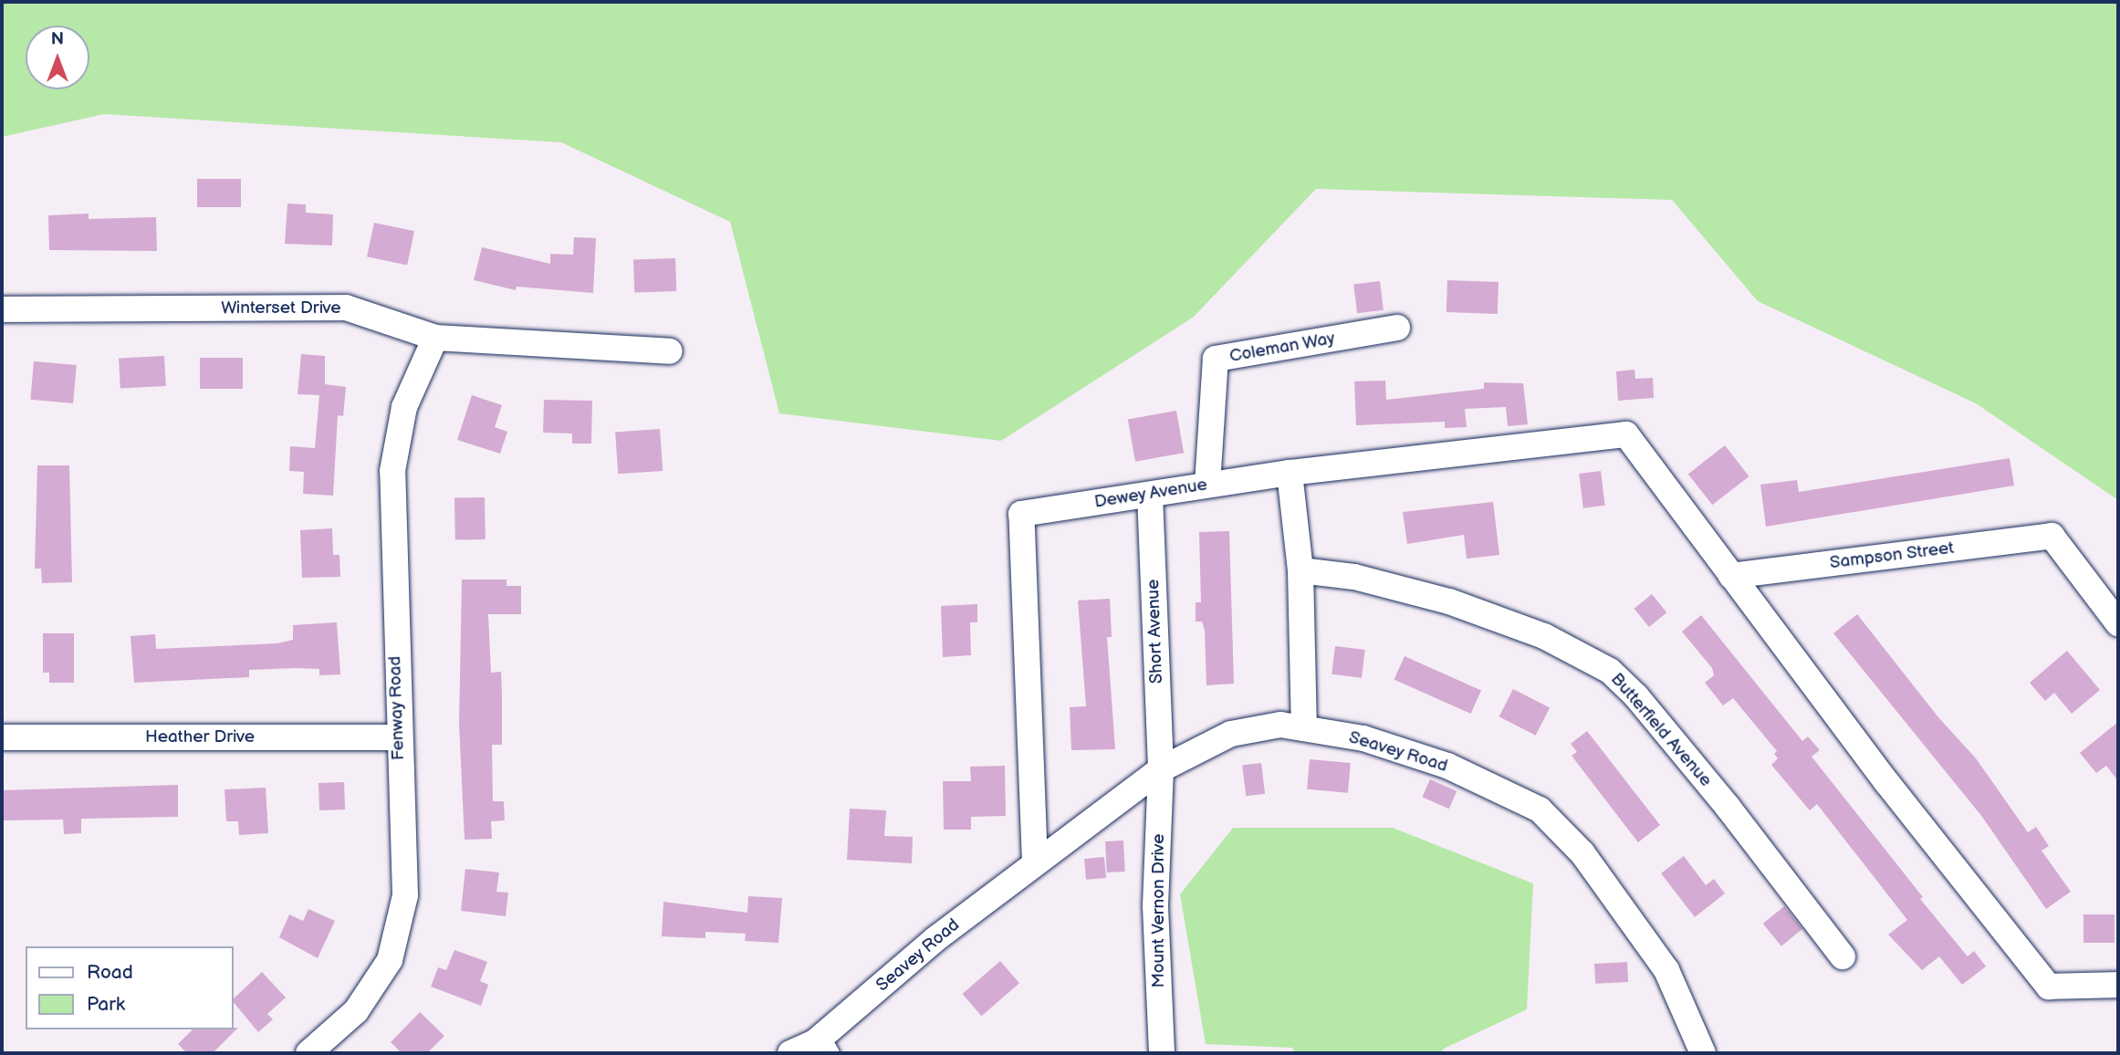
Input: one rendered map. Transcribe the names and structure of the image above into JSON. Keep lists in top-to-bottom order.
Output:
{
  "streets": {
    "street": [
      "Winterset Drive",
      "Coleman Way",
      "Dewey Avenue",
      "Sampson Street",
      "Short Avenue",
      "Fenway Road",
      "Butterfield Avenue",
      "Heather Drive",
      "Seavey Road",
      "Mount Vernon Drive"
    ]
  },
  "crossings": [
    ["Winterset Drive", "Fenway Road"],
    ["Coleman Way", "Dewey Avenue"],
    ["Dewey Avenue", "Sampson Street"],
    ["Dewey Avenue", "Short Avenue"],
    ["Dewey Avenue", "Seavey Road"],
    ["Short Avenue", "Seavey Road"],
    ["Short Avenue", "Mount Vernon Drive"],
    ["Fenway Road", "Heather Drive"],
    ["Seavey Road", "Mount Vernon Drive"]
  ],
  "legend": ["Road", "Park"],
  "north": "top"
}
